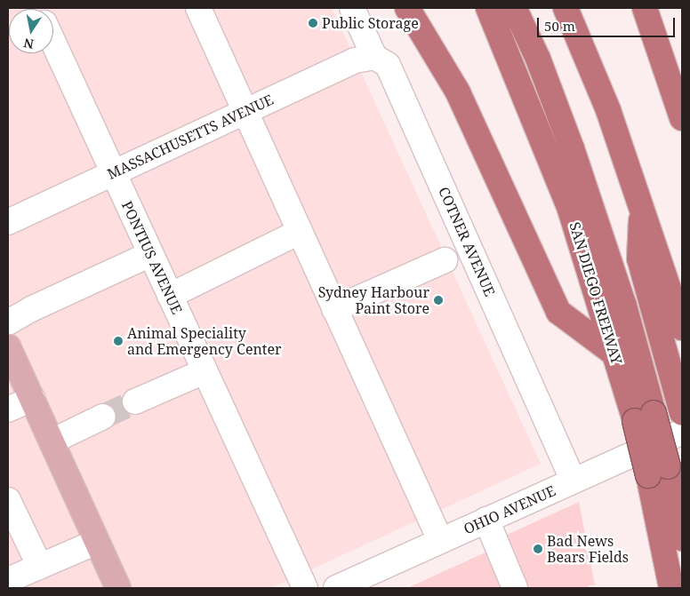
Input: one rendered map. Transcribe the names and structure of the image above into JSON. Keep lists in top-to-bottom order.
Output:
{
  "streets": {
    "highway": ["SAN DIEGO FREEWAY"],
    "street": [
      "MASSACHUSETTS AVENUE",
      "COTNER AVENUE",
      "PONTIUS AVENUE",
      "OHIO AVENUE"
    ]
  },
  "crossings": [
    ["MASSACHUSETTS AVENUE", "COTNER AVENUE"],
    ["MASSACHUSETTS AVENUE", "PONTIUS AVENUE"],
    ["COTNER AVENUE", "OHIO AVENUE"]
  ],
  "places": [
    "Public Storage",
    "Sydney Harbour Paint Store",
    "Animal Speciality and Emergency Center",
    "Bad News Bears Fields"
  ],
  "scale_bar": "50 m",
  "north": "bottom"
}
